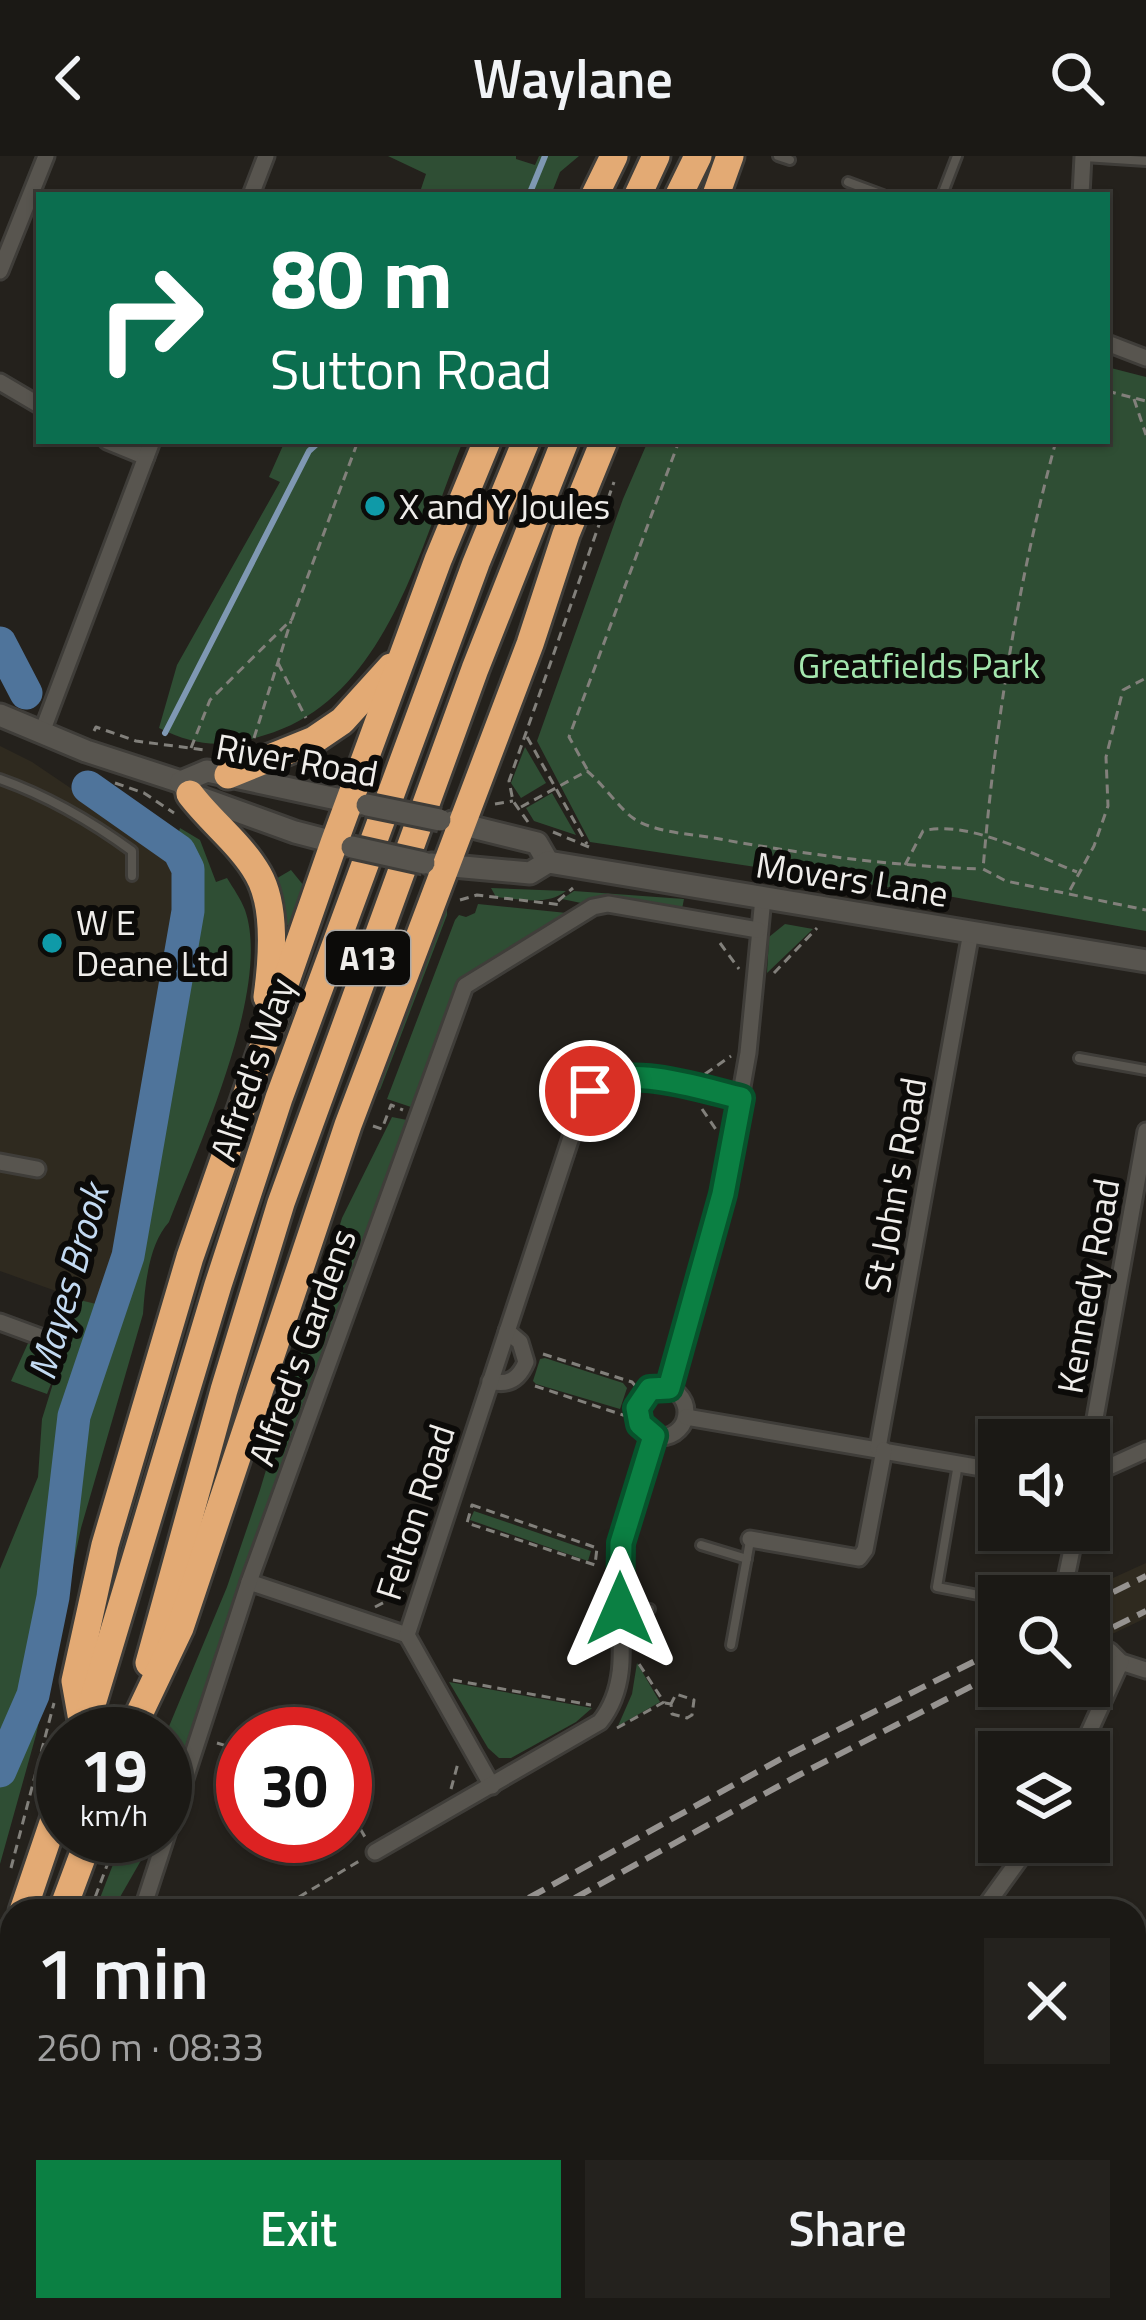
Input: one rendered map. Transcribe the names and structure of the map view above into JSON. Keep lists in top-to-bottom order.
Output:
{
  "streets": {
    "highway": ["A13", "Alfred's Way"],
    "street": [
      "River Road",
      "Movers Lane",
      "St John's Road",
      "Kennedy Road",
      "Alfred's Gardens",
      "Felton Road"
    ]
  },
  "crossings": [
    ["River Road", "Movers Lane"],
    ["River Road", "A13"],
    ["Movers Lane", "A13"],
    ["Movers Lane", "St John's Road"]
  ],
  "water": ["Mayes Brook"],
  "parks": ["Greatfields Park"],
  "places": ["X and Y Joules", "W E Deane Ltd"],
  "page": {
    "header": "Waylane",
    "turn": ["80 m", "Sutton Road"],
    "speed": "19 km/h",
    "limit": "30",
    "heading": ["1 min", "260 m · 08:33"],
    "buttons": ["Exit", "Share"]
  }
}
